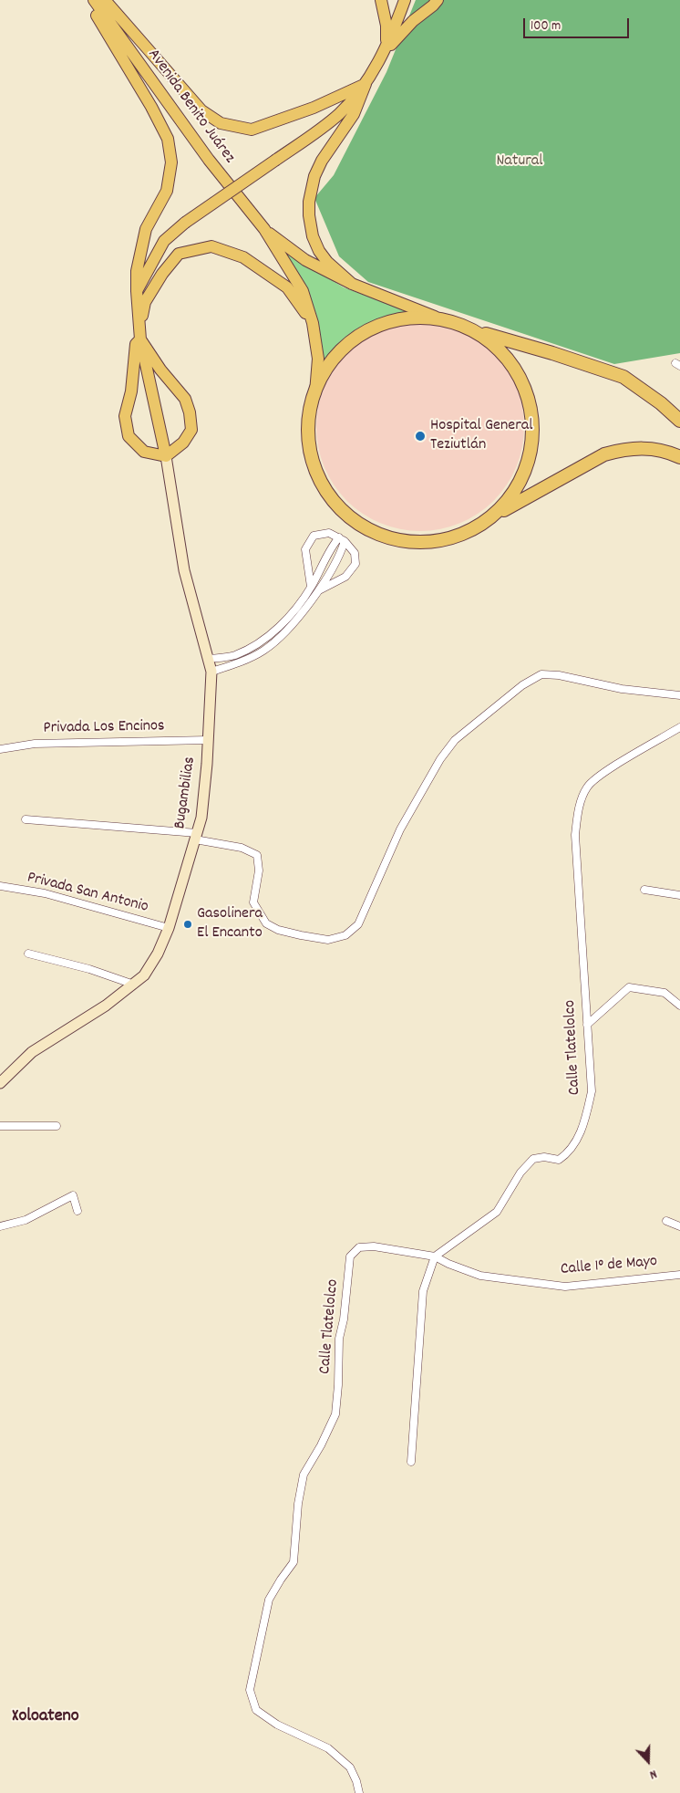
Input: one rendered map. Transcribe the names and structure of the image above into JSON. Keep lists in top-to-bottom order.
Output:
{
  "streets": {
    "main road": ["Avenida Benito Juárez", "Bugambilias"],
    "street": [
      "Privada Los Encinos",
      "Privada San Antonio",
      "Calle Tlatelolco",
      "Calle 1° de Mayo"
    ]
  },
  "crossings": [
    ["Privada Los Encinos", "Bugambilias"],
    ["Bugambilias", "Privada San Antonio"],
    ["Calle Tlatelolco", "Calle 1° de Mayo"]
  ],
  "districts": ["Xoloateno"],
  "parks": ["Natural"],
  "places": ["Hospital General Teziutlán", "Gasolinera El Encanto"],
  "scale_bar": "100 m",
  "north": "bottom"
}
